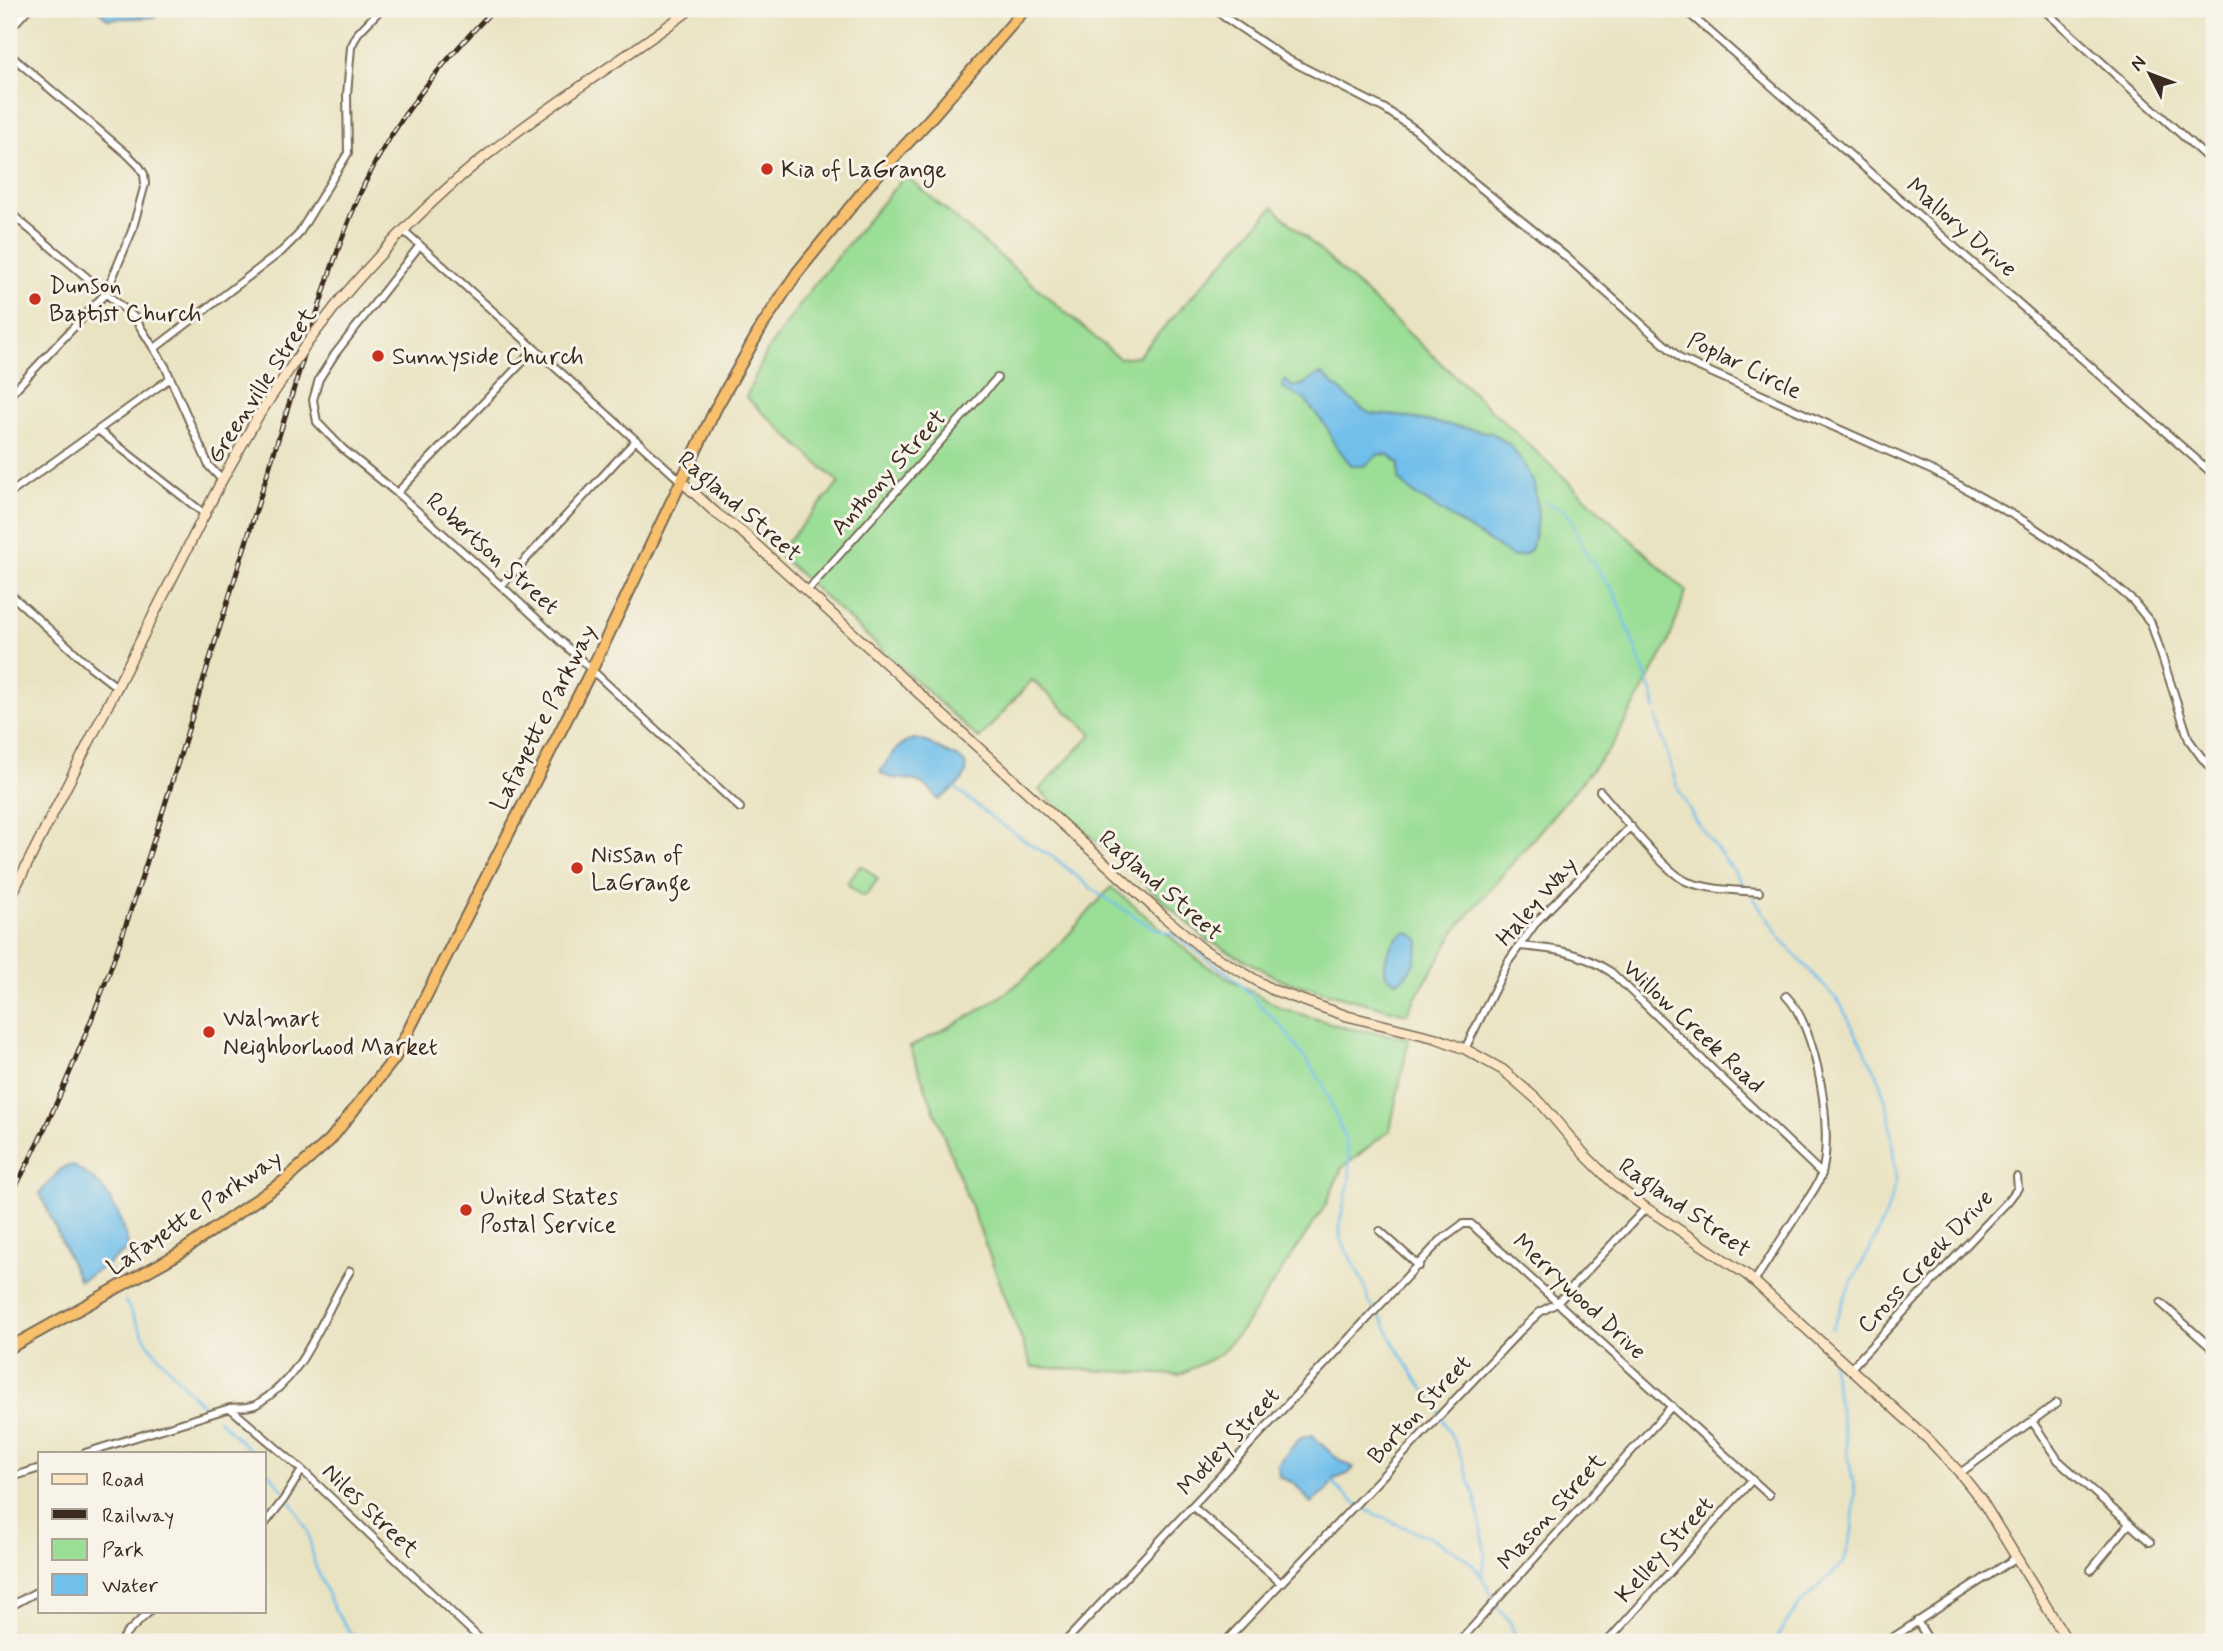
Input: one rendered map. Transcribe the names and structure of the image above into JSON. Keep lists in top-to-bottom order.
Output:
{
  "streets": {
    "highway": ["Lafayette Parkway"],
    "street": [
      "Mallory Drive",
      "Poplar Circle",
      "Greenville Street",
      "Anthony Street",
      "Ragland Street",
      "Robertson Street",
      "Haley Way",
      "Willow Creek Road",
      "Cross Creek Drive",
      "Merrywood Drive",
      "Borton Street",
      "Motley Street",
      "Niles Street",
      "Mason Street",
      "Kelley Street"
    ]
  },
  "crossings": [
    ["Greenville Street", "Ragland Street"],
    ["Anthony Street", "Ragland Street"],
    ["Ragland Street", "Robertson Street"],
    ["Ragland Street", "Lafayette Parkway"],
    ["Ragland Street", "Haley Way"],
    ["Ragland Street", "Cross Creek Drive"],
    ["Ragland Street", "Borton Street"],
    ["Robertson Street", "Lafayette Parkway"],
    ["Haley Way", "Willow Creek Road"],
    ["Merrywood Drive", "Borton Street"],
    ["Merrywood Drive", "Motley Street"],
    ["Merrywood Drive", "Mason Street"],
    ["Merrywood Drive", "Kelley Street"]
  ],
  "places": [
    "Kia of LaGrange",
    "Dunson Baptist Church",
    "Sunnyside Church",
    "Nissan of LaGrange",
    "Walmart Neighborhood Market",
    "United States Postal Service"
  ],
  "legend": [
    "Road",
    "Railway",
    "Park",
    "Water"
  ],
  "north": "top left"
}
